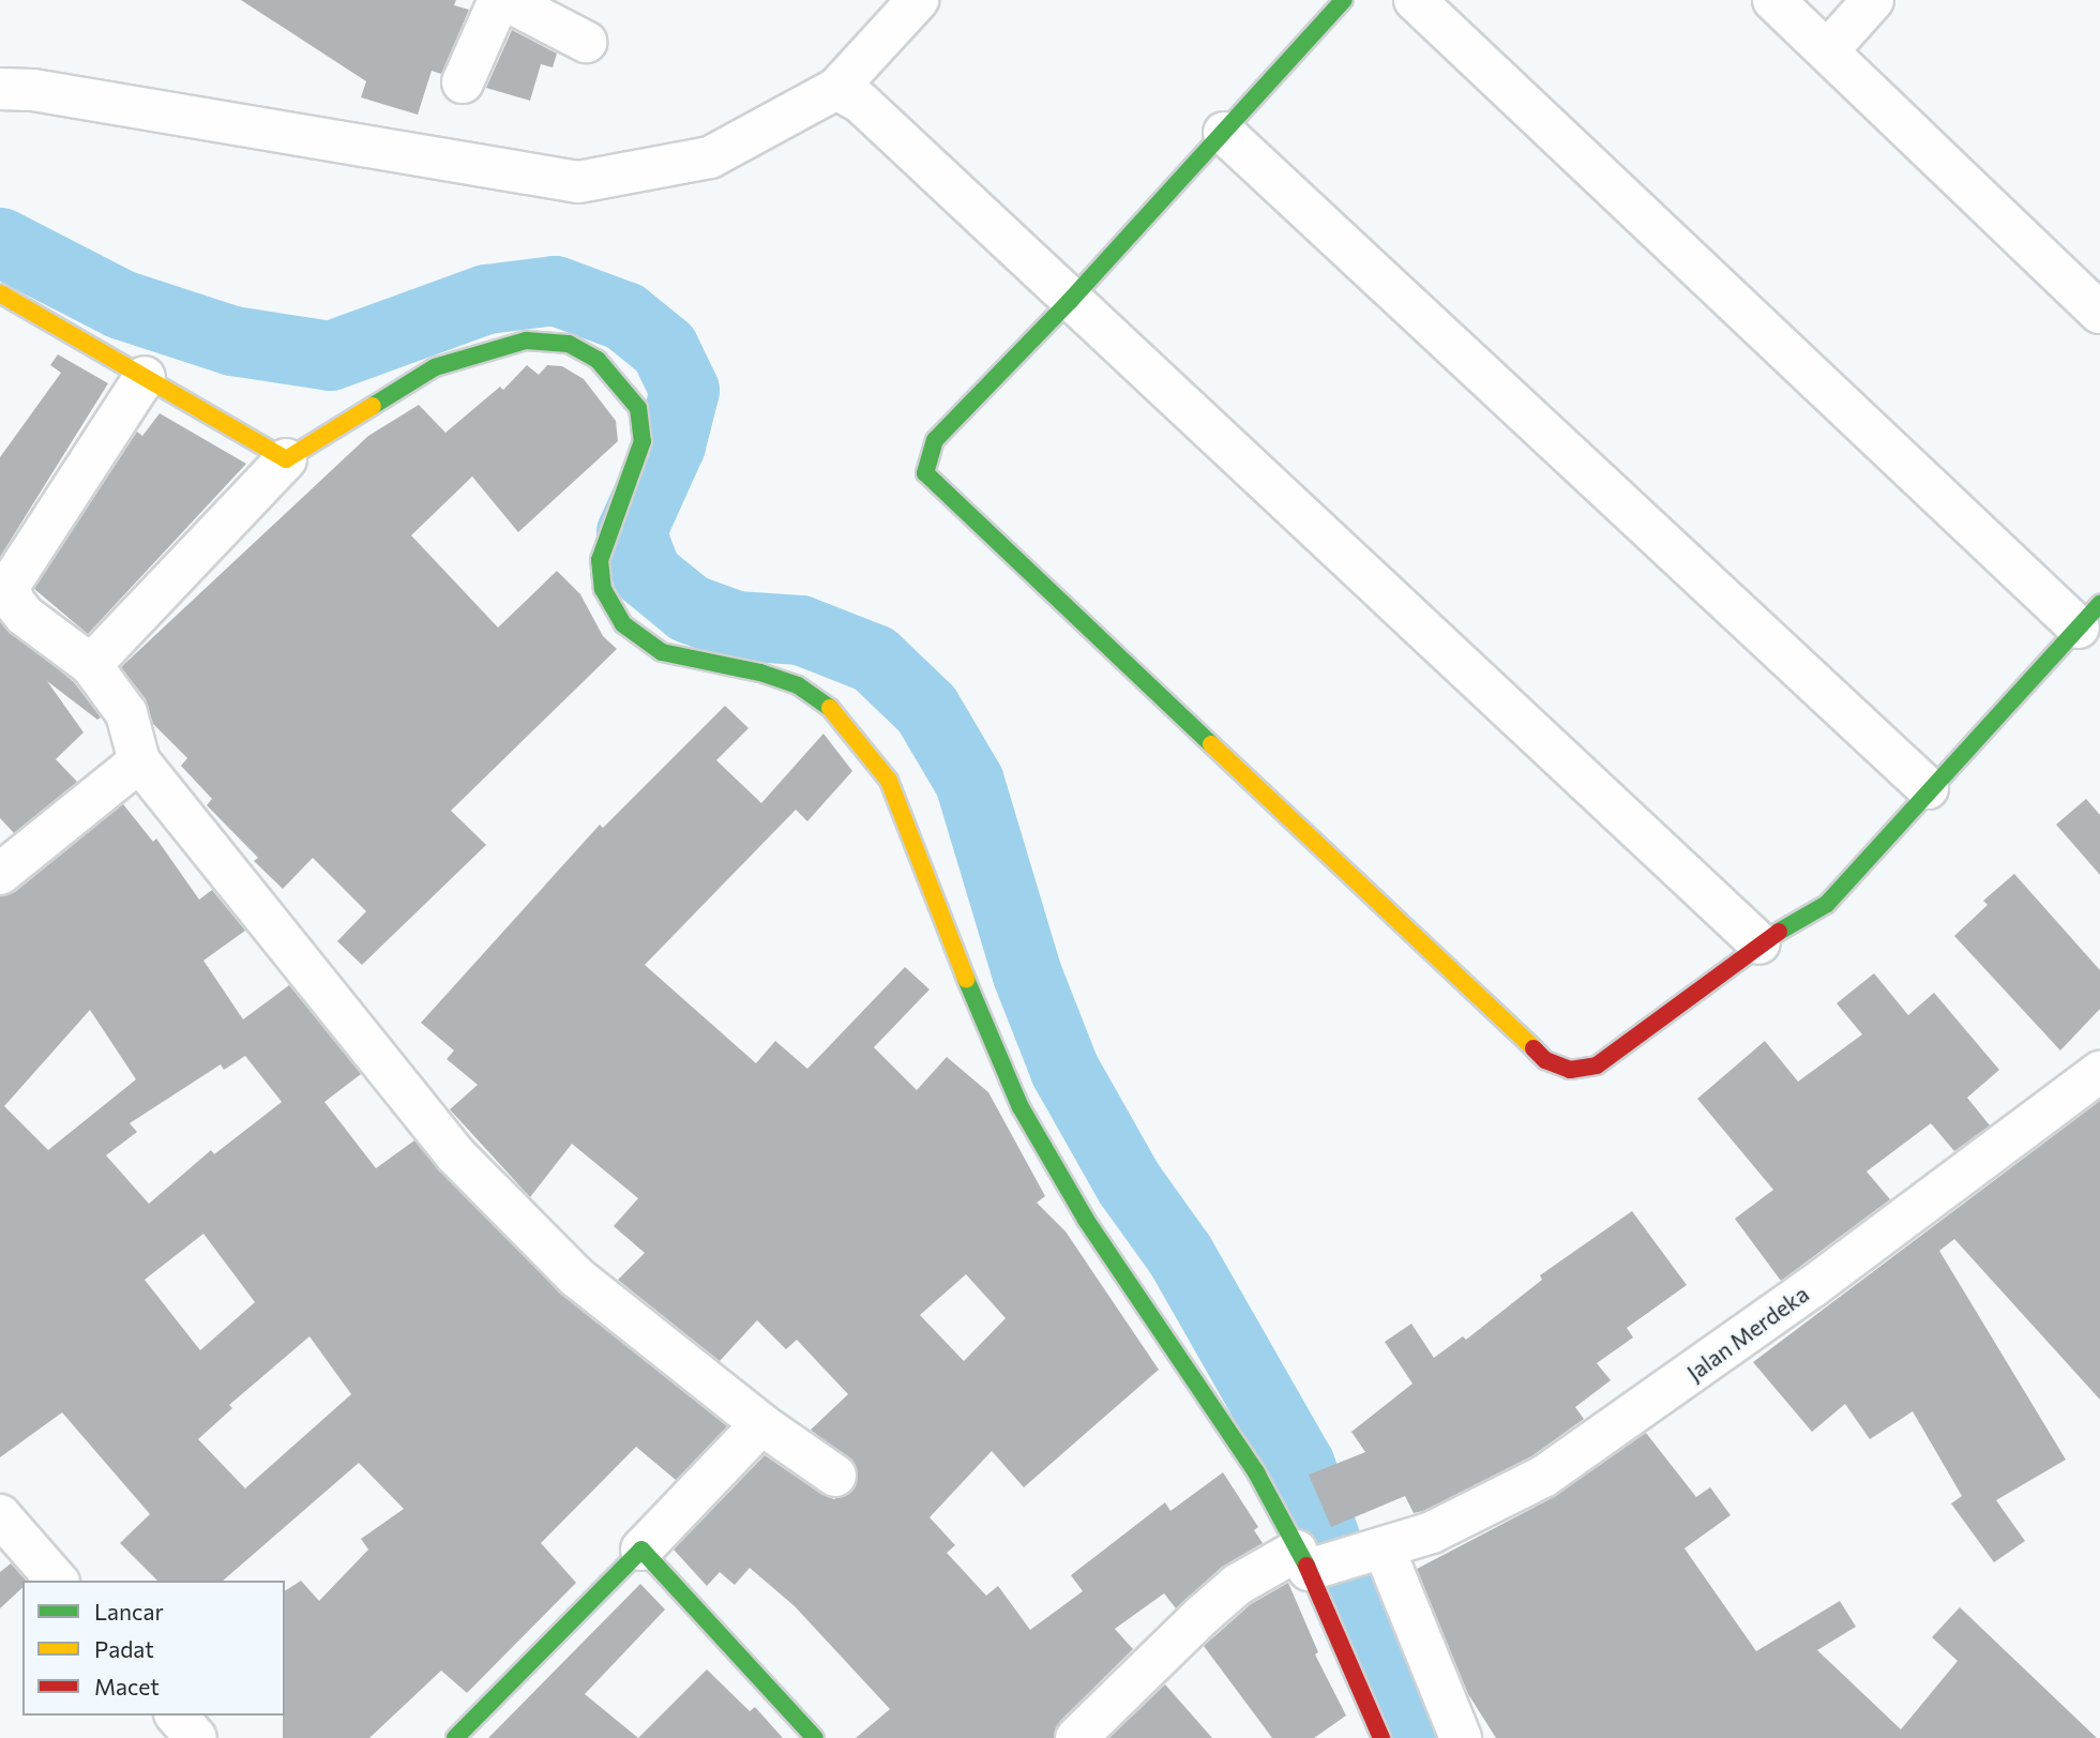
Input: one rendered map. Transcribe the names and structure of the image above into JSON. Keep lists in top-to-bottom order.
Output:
{
  "streets": {
    "street": ["Jalan Merdeka"]
  },
  "legend": ["Lancar", "Padat", "Macet"]
}
